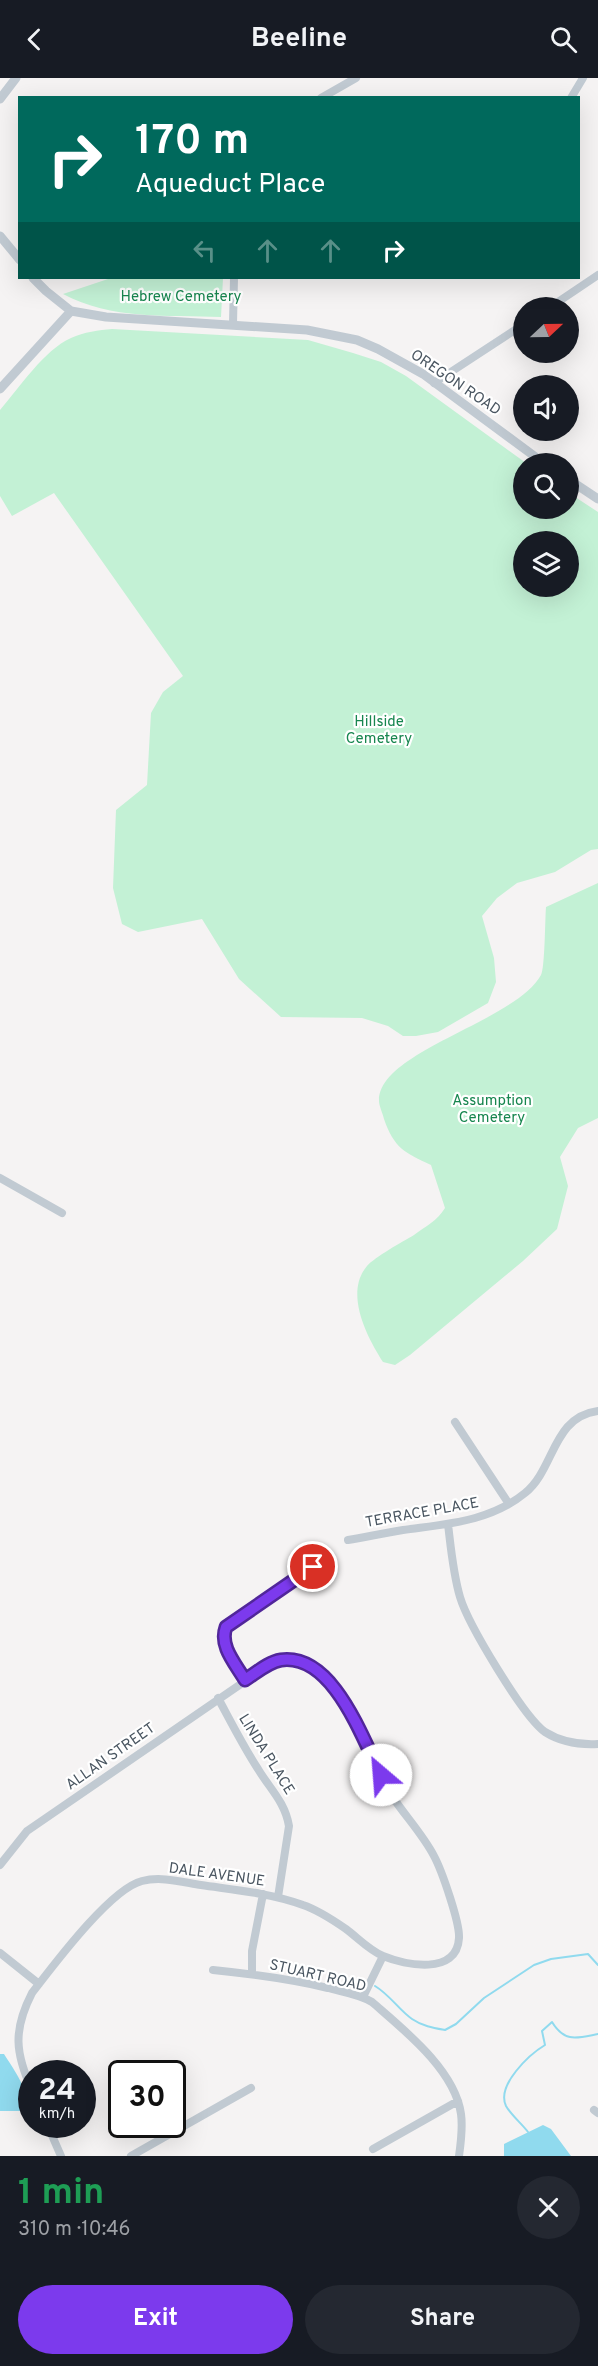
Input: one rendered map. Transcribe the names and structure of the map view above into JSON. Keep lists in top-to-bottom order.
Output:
{
  "streets": {
    "street": [
      "OREGON ROAD",
      "TERRACE PLACE",
      "LINDA PLACE",
      "ALLAN STREET",
      "DALE AVENUE",
      "STUART ROAD"
    ]
  },
  "crossings": [
    ["LINDA PLACE", "ALLAN STREET"],
    ["LINDA PLACE", "DALE AVENUE"],
    ["ALLAN STREET", "DALE AVENUE"]
  ],
  "parks": ["Hebrew Cemetery", "Hillside Cemetery", "Assumption Cemetery"],
  "north": "right",
  "page": {
    "header": "Beeline",
    "turn": ["170 m", "Aqueduct Place"],
    "speed": "24 km/h",
    "limit": "30",
    "heading": ["1 min", "310 m · 10:46"],
    "buttons": ["Exit", "Share"]
  }
}
